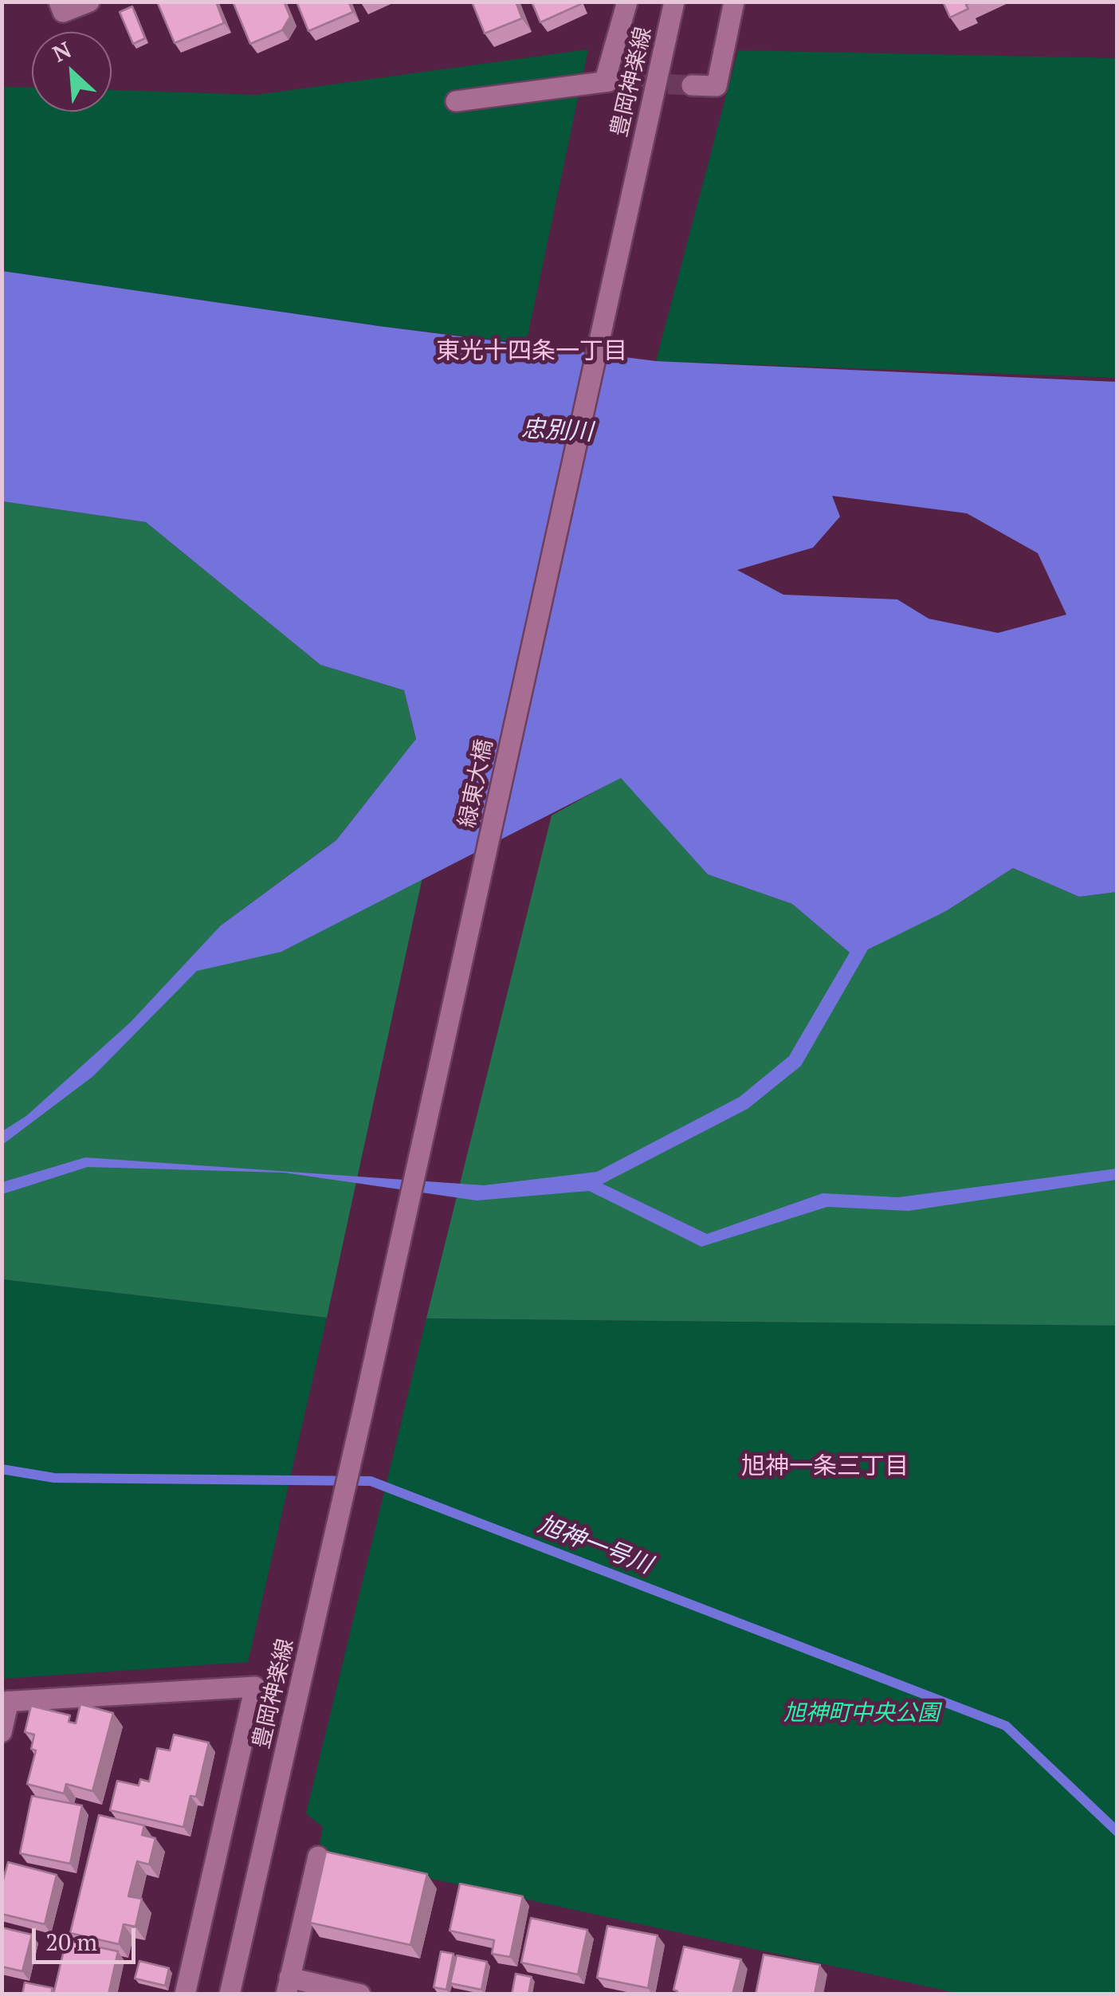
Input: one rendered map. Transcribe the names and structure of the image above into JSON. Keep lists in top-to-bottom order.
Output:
{
  "streets": {
    "main road": ["豊岡神楽線", "緑東大橋"]
  },
  "crossings": [
    ["豊岡神楽線", "緑東大橋"]
  ],
  "districts": ["東光十四条一丁目", "旭神一条三丁目"],
  "water": ["忠別川", "旭神一号川"],
  "parks": ["旭神町中央公園"],
  "scale_bar": "20 m",
  "north": "top left"
}
